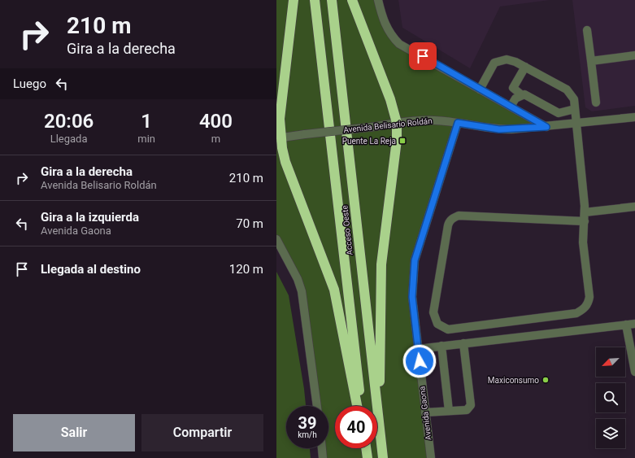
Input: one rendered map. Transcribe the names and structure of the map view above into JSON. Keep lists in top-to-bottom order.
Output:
{
  "streets": {
    "highway": ["Acceso Oeste"],
    "street": ["Avenida Belisario Roldán", "Avenida Gaona"]
  },
  "crossings": [
    ["Avenida Belisario Roldán", "Avenida Gaona"]
  ],
  "places": {
    "transit": ["Puente La Reja"],
    "other": ["Maxiconsumo"]
  },
  "north": "bottom left",
  "page": {
    "turn": ["210 m", "Gira a la derecha"],
    "then": "Luego",
    "eta": [
      "20:06",
      "Llegada",
      "1",
      "min",
      "400",
      "m"
    ],
    "list": [
      {
        "name": "Gira a la derecha",
        "note": "Avenida Belisario Roldán",
        "value": "210 m"
      },
      {
        "name": "Gira a la izquierda",
        "note": "Avenida Gaona",
        "value": "70 m"
      },
      {
        "name": "Llegada al destino",
        "value": "120 m"
      }
    ],
    "speed": "39 km/h",
    "limit": "40",
    "buttons": ["Salir", "Compartir"]
  }
}
